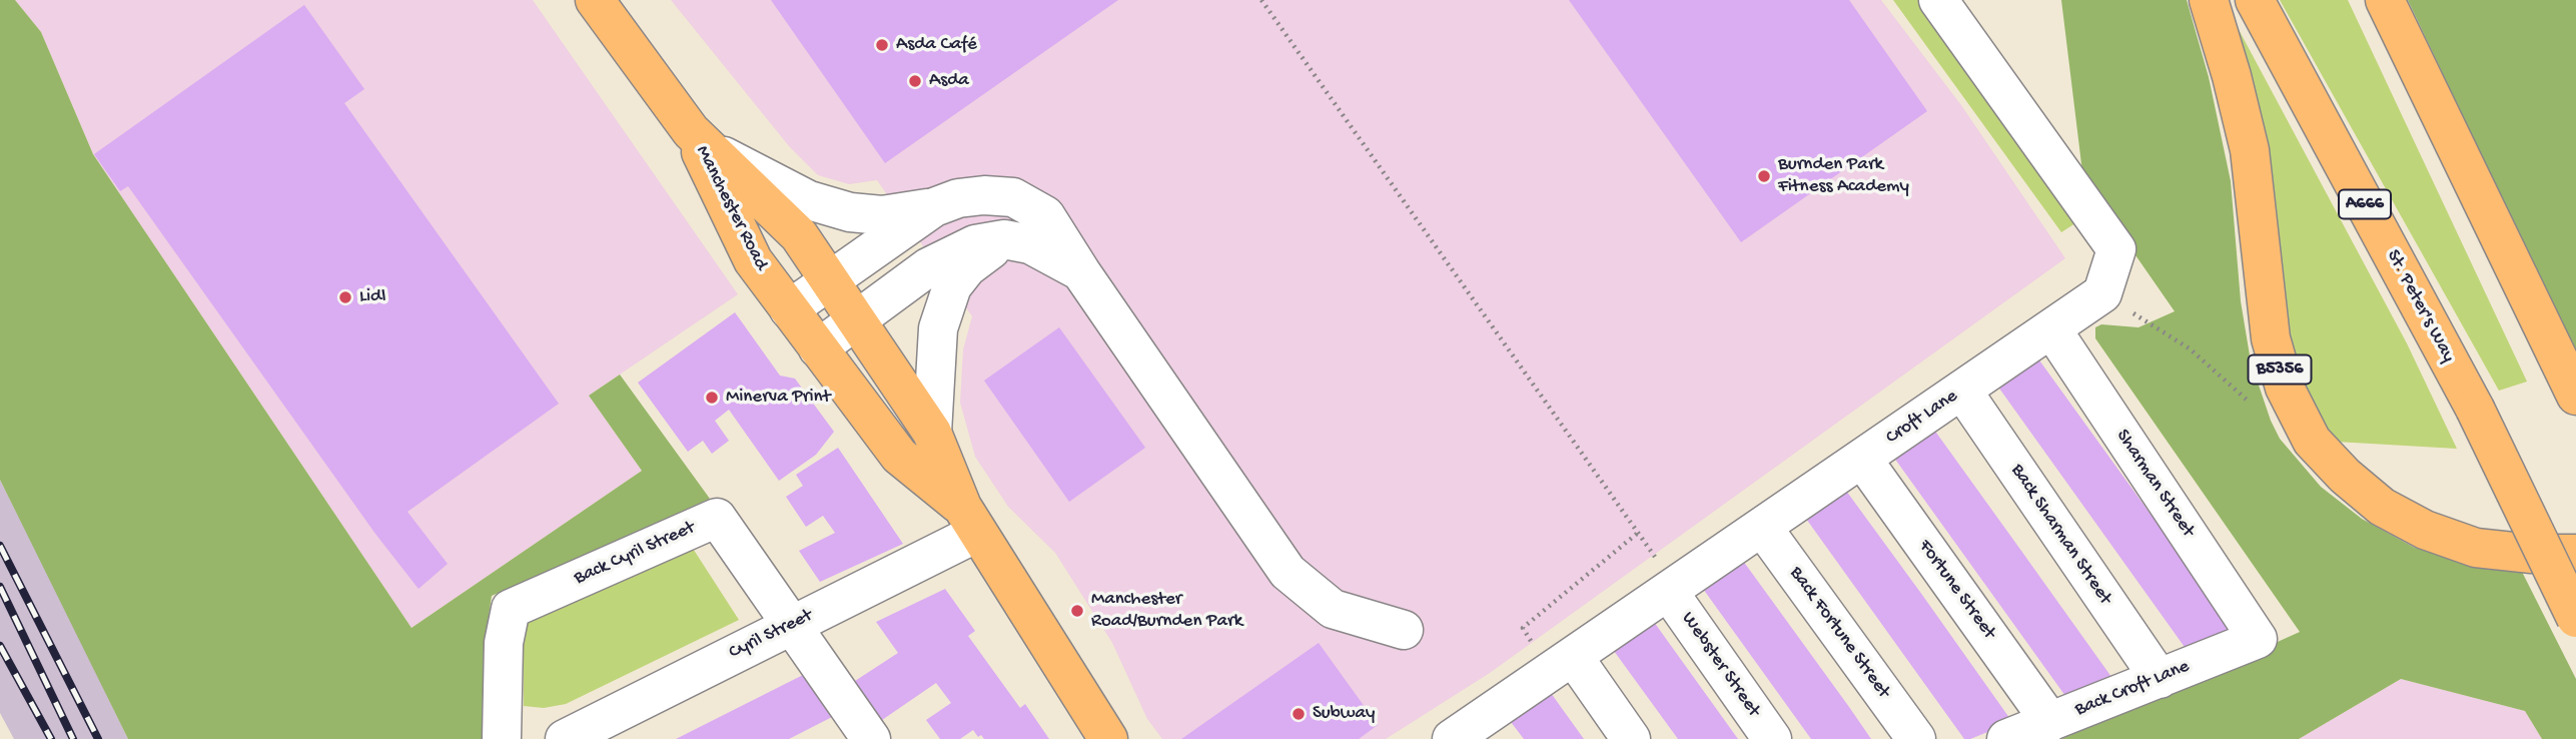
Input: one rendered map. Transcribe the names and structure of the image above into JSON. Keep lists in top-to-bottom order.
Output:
{
  "streets": {
    "main road": [
      "A666",
      "Manchester Road",
      "St. Peter's Way",
      "B5356"
    ],
    "street": [
      "Croft Lane",
      "Sharman Street",
      "Back Sharman Street",
      "Back Cyril Street",
      "Fortune Street",
      "Back Fortune Street",
      "Cyril Street",
      "Webster Street",
      "Back Croft Lane"
    ]
  },
  "crossings": [
    ["Manchester Road", "Cyril Street"],
    ["Croft Lane", "Sharman Street"],
    ["Croft Lane", "Back Sharman Street"],
    ["Croft Lane", "Fortune Street"],
    ["Croft Lane", "Back Fortune Street"],
    ["Croft Lane", "Webster Street"],
    ["Sharman Street", "Back Croft Lane"],
    ["Back Sharman Street", "Back Croft Lane"],
    ["Back Cyril Street", "Cyril Street"],
    ["Fortune Street", "Back Croft Lane"]
  ],
  "places": [
    "Asda Café",
    "Asda",
    "Burnden Park Fitness Academy",
    "Lidl",
    "Minerva Print",
    "Manchester Road/Burnden Park",
    "Subway"
  ]
}
